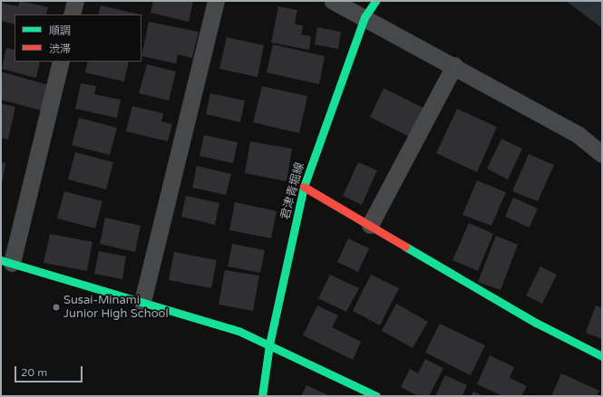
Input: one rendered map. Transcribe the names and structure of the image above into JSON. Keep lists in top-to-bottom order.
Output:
{
  "streets": {
    "street": ["君津青堀線"]
  },
  "places": ["Susai-Minami Junior High School"],
  "legend": ["順調", "渋滞"],
  "scale_bar": "20 m"
}
